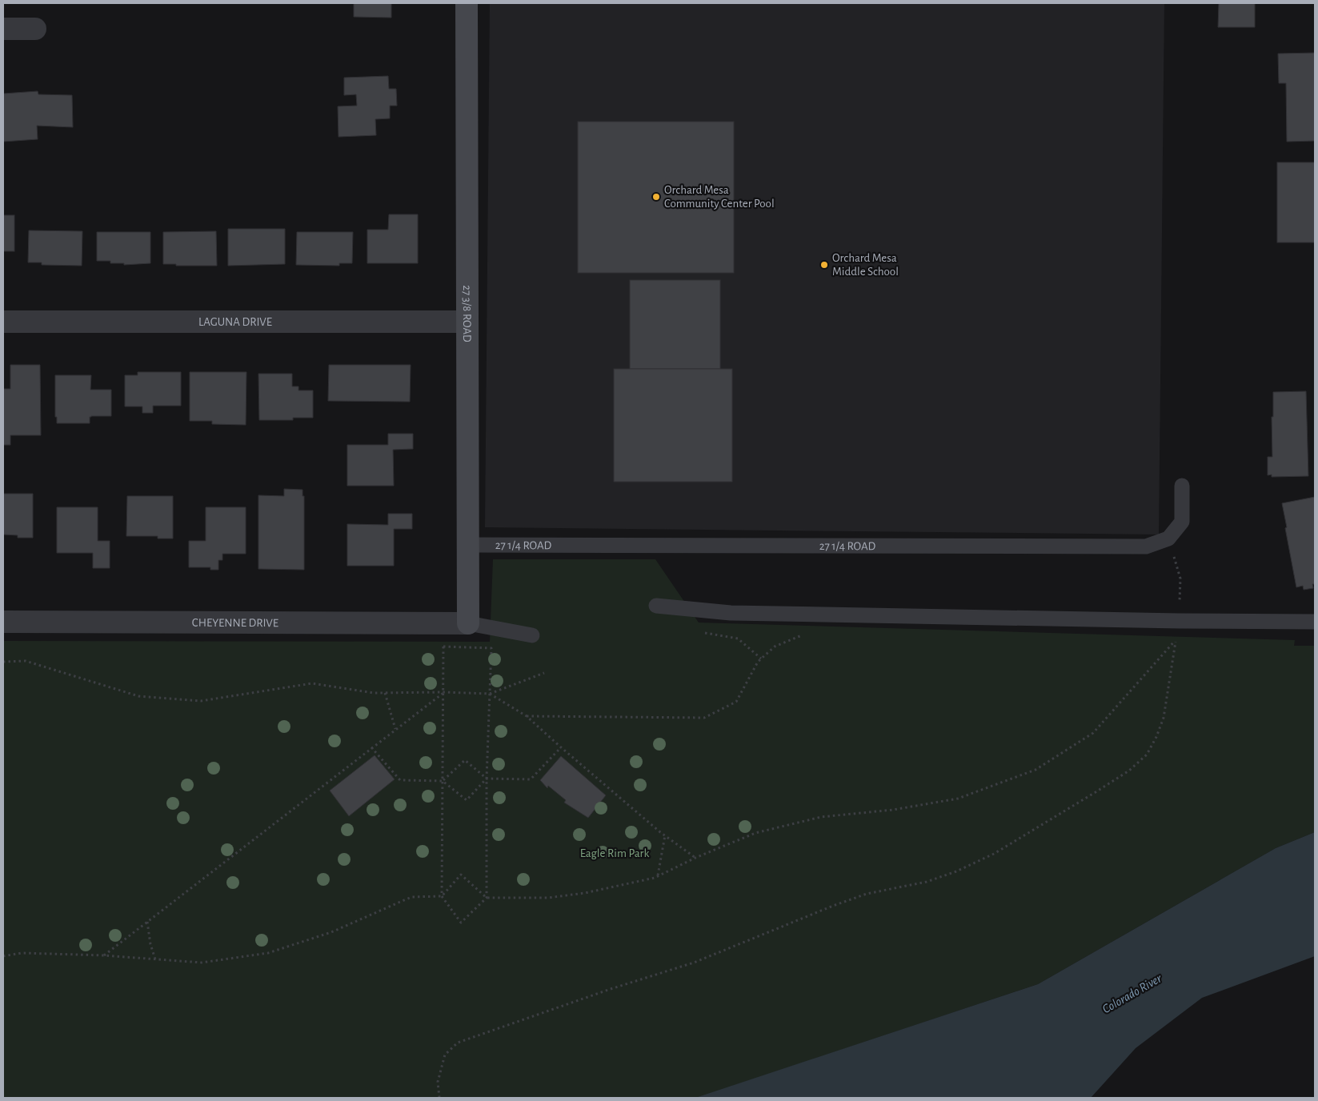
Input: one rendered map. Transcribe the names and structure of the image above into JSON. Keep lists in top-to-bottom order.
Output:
{
  "streets": {
    "street": ["27 3/8 ROAD", "LAGUNA DRIVE", "CHEYENNE DRIVE"],
    "lane": ["27 1/4 ROAD"]
  },
  "crossings": [
    ["27 3/8 ROAD", "LAGUNA DRIVE"],
    ["27 3/8 ROAD", "27 1/4 ROAD"],
    ["27 3/8 ROAD", "CHEYENNE DRIVE"]
  ],
  "water": ["Colorado River"],
  "parks": ["Eagle Rim Park"],
  "places": ["Orchard Mesa Community Center Pool", "Orchard Mesa Middle School"]
}
